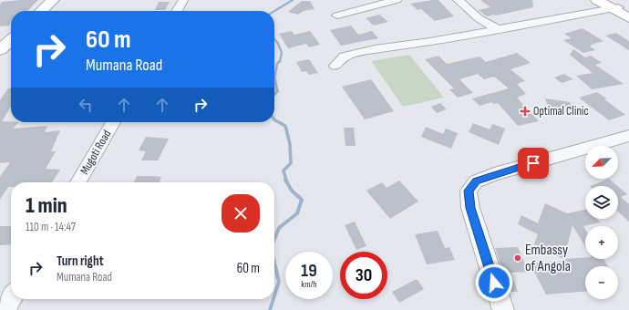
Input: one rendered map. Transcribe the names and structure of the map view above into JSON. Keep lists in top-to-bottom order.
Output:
{
  "streets": {
    "street": ["Mugoti Road"]
  },
  "places": {
    "health": ["Optimal Clinic"],
    "other": ["Embassy of Angola"]
  },
  "north": "bottom left",
  "page": {
    "turn": ["60 m", "Mumana Road"],
    "map_buttons": ["+", "−"],
    "heading": ["1 min", "110 m · 14:47"],
    "list": [
      {
        "name": "Turn right",
        "note": "Mumana Road",
        "value": "60 m"
      }
    ],
    "speed": "19 km/h",
    "limit": "30"
  }
}
